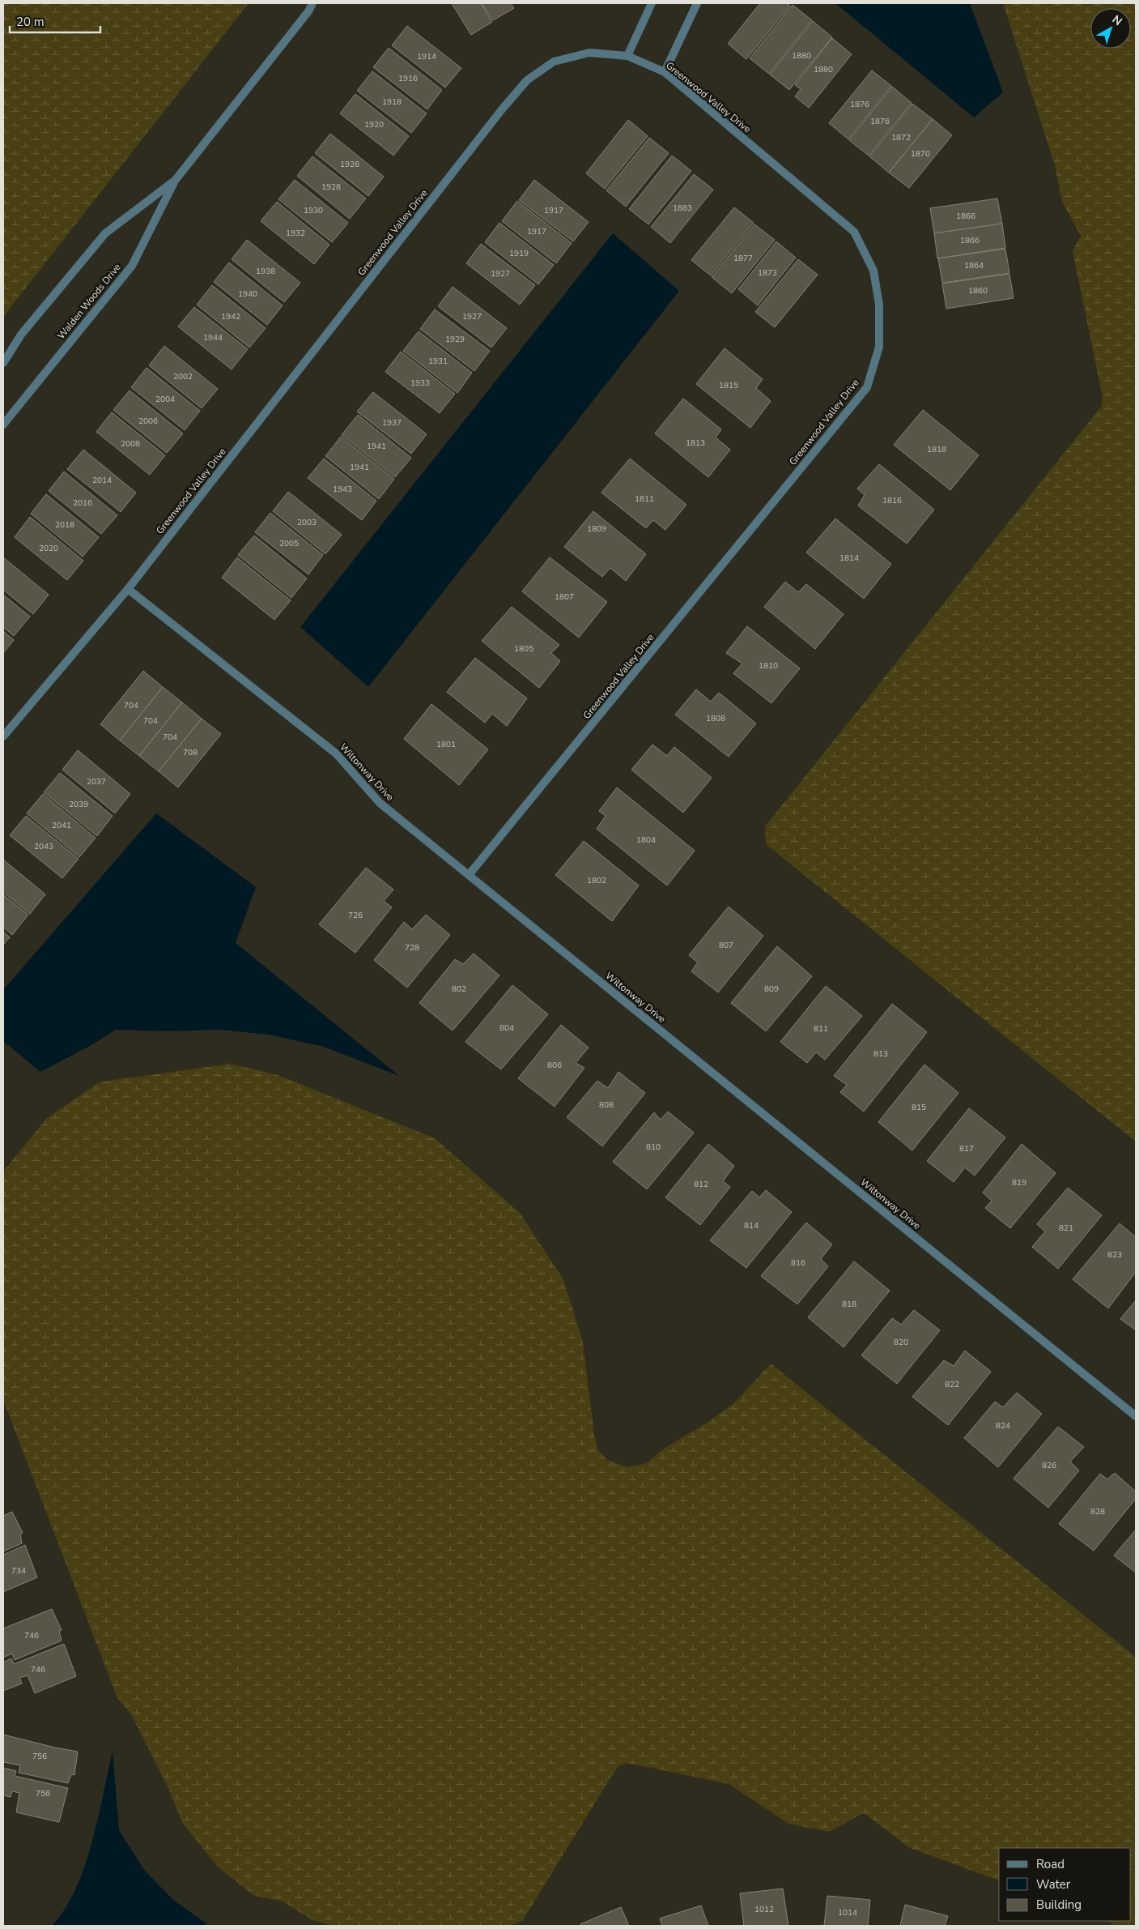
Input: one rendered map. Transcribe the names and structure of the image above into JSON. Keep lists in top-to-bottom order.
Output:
{
  "streets": {
    "street": ["Greenwood Valley Drive", "Walden Woods Drive", "Wiltonway Drive"]
  },
  "crossings": [
    ["Greenwood Valley Drive", "Wiltonway Drive"]
  ],
  "house_numbers": [
    "1880",
    "1914",
    "1880",
    "1916",
    "1918",
    "1876",
    "1876",
    "1920",
    "1872",
    "1870",
    "1926",
    "1928",
    "1883",
    "1930",
    "1917",
    "1866",
    "1917",
    "1932",
    "1866",
    "1919",
    "1877",
    "1864",
    "1938",
    "1873",
    "1927",
    "1860",
    "1940",
    "1942",
    "1927",
    "1944",
    "1929",
    "1931",
    "2002",
    "1933",
    "1815",
    "2004",
    "2006",
    "1937",
    "1813",
    "2008",
    "1941",
    "1818",
    "1941",
    "2014",
    "1943",
    "1811",
    "1816",
    "2016",
    "2003",
    "2018",
    "1809",
    "2005",
    "2020",
    "1814",
    "1807",
    "1805",
    "1810",
    "704",
    "1808",
    "704",
    "704",
    "1801",
    "708",
    "2037",
    "2039",
    "2041",
    "1804",
    "2043",
    "1802",
    "726",
    "807",
    "728",
    "802",
    "809",
    "804",
    "811",
    "813",
    "806",
    "808",
    "815",
    "810",
    "817",
    "819",
    "812",
    "814",
    "821",
    "823",
    "816",
    "818",
    "820",
    "822",
    "824",
    "826",
    "828",
    "734",
    "746",
    "746",
    "756",
    "756",
    "1012",
    "1014"
  ],
  "legend": ["Road", "Water", "Building"],
  "scale_bar": "20 m",
  "north": "top right"
}
